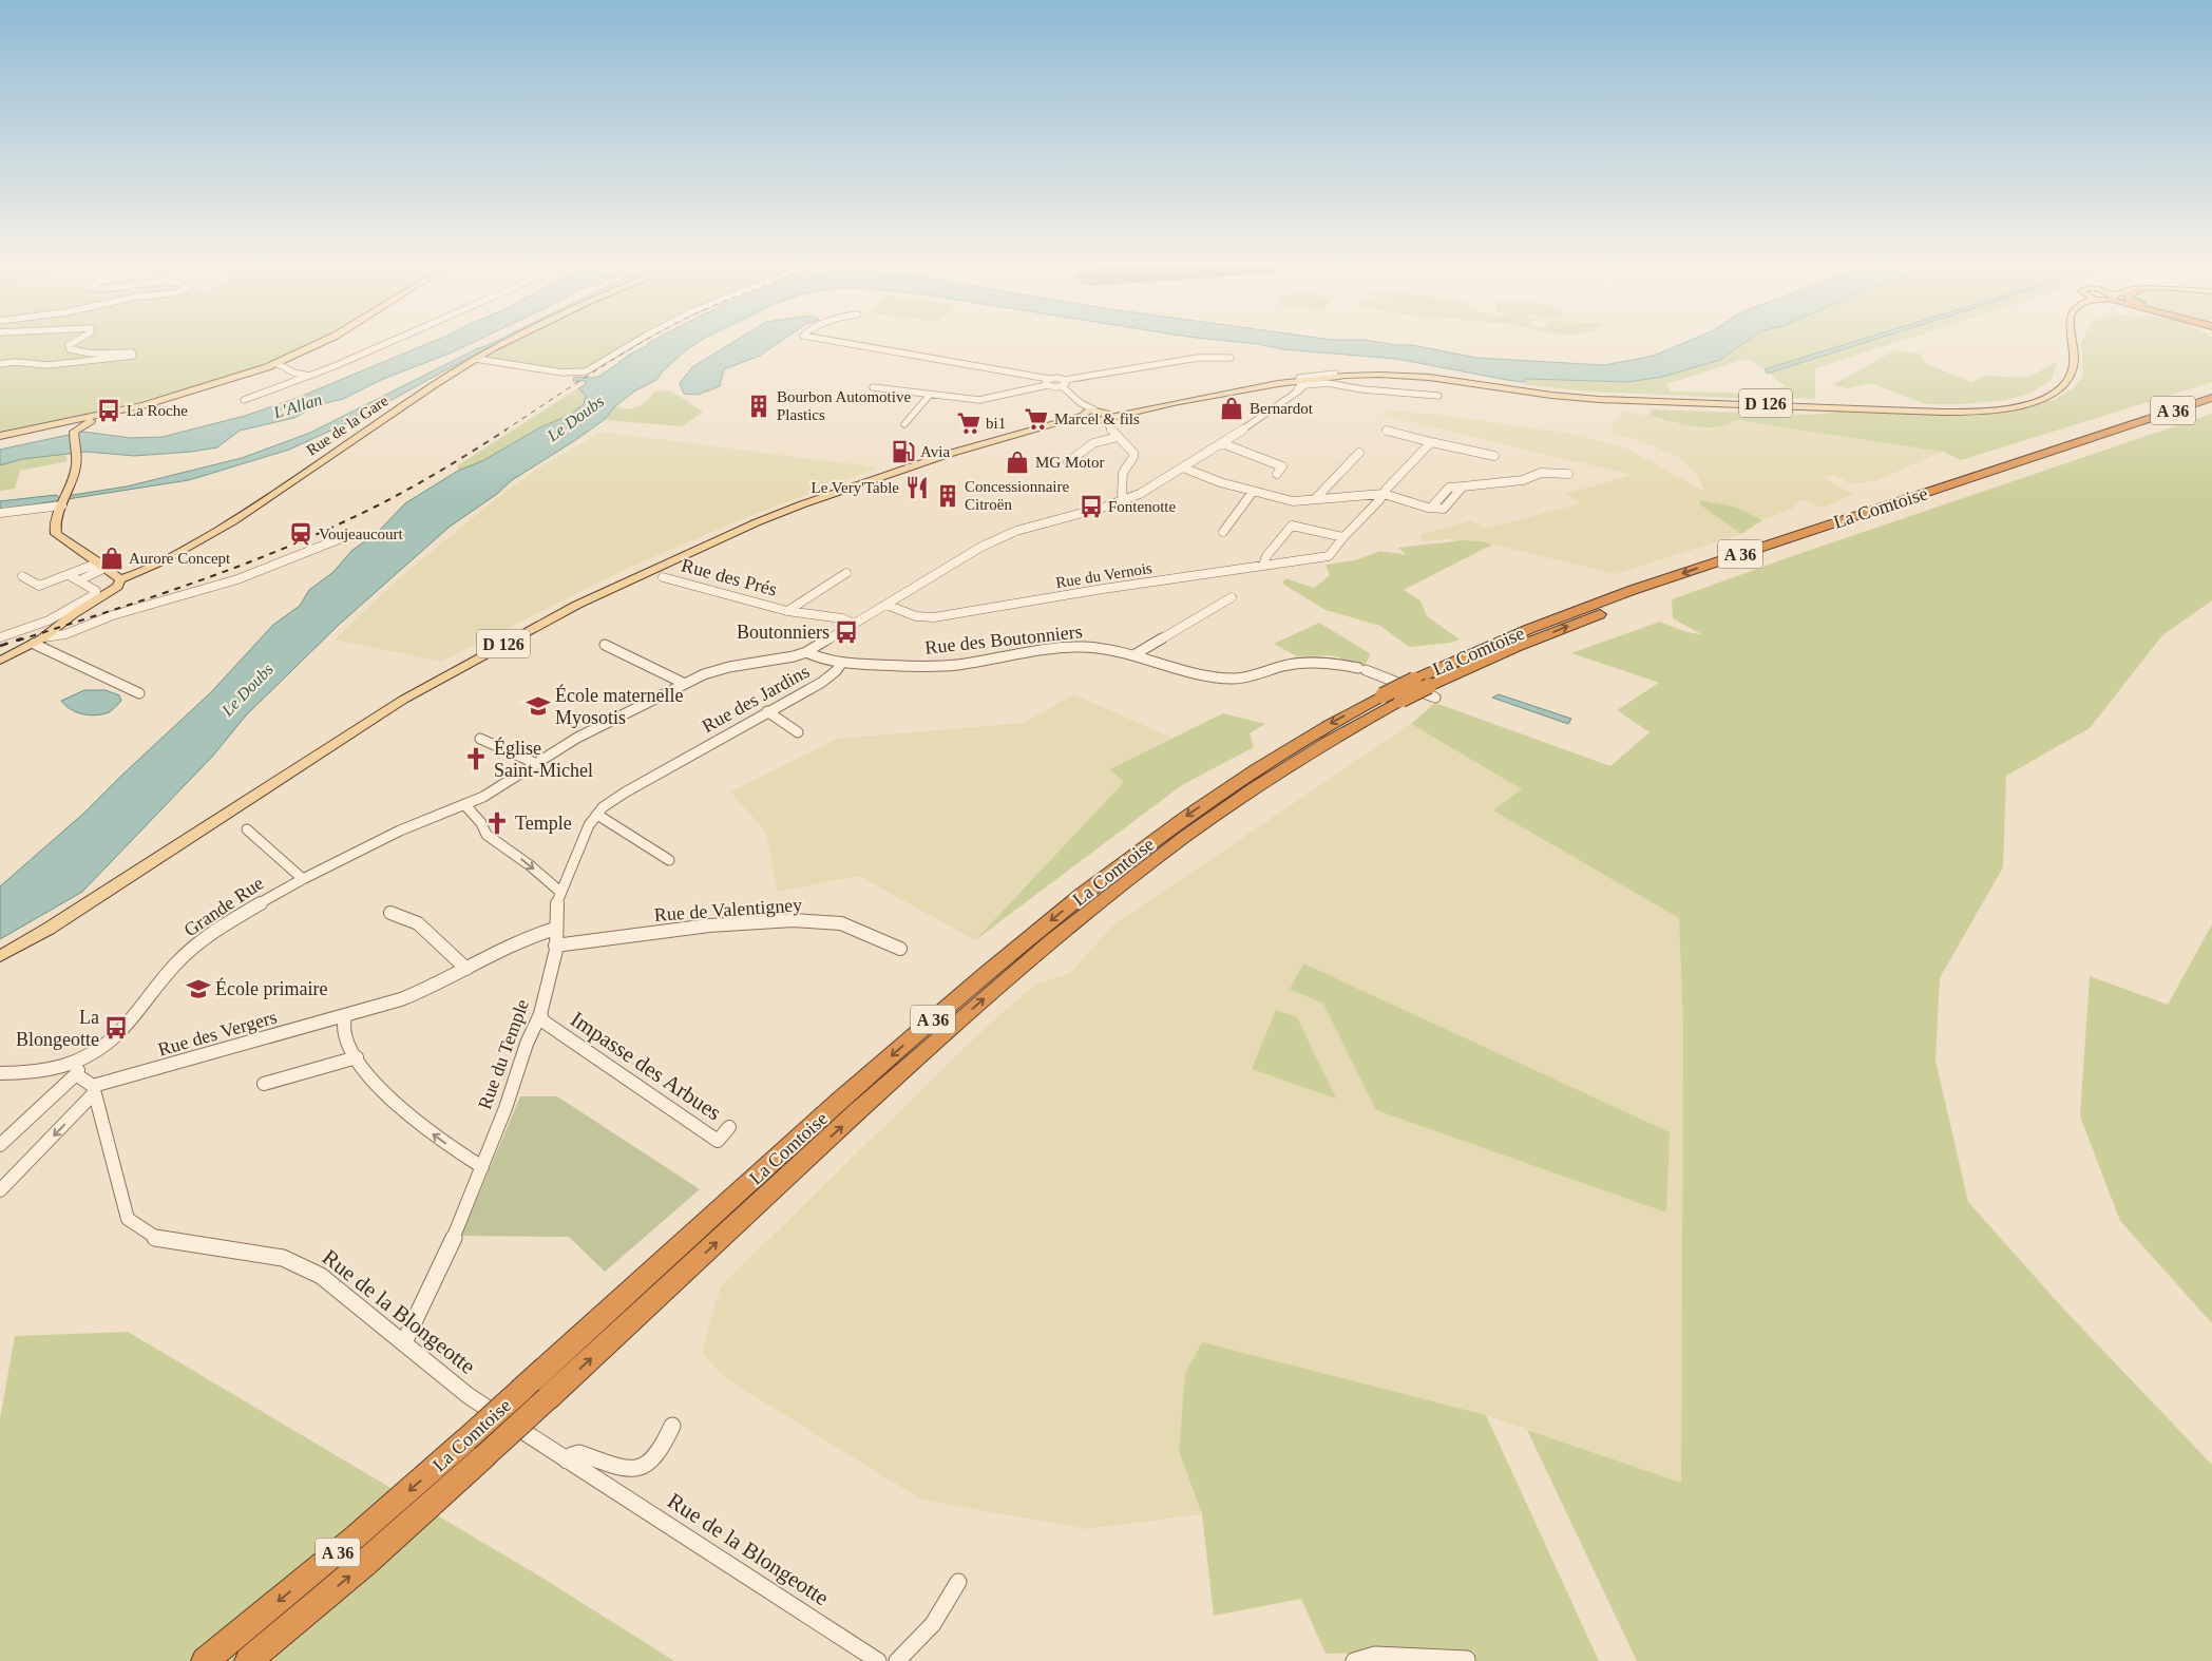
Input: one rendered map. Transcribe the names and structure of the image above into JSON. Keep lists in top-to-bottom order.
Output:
{
  "streets": {
    "highway": ["A 36", "La Comtoise"],
    "main road": ["D 126", "Rue de la Gare"],
    "street": [
      "Rue du Vernois",
      "Rue des Prés",
      "Rue des Boutonniers",
      "Rue des Jardins",
      "Grande Rue",
      "Rue de Valentigney",
      "Rue des Vergers",
      "Rue du Temple",
      "Impasse des Arbues",
      "Rue de la Blongeotte"
    ]
  },
  "crossings": [
    ["D 126", "Grande Rue"],
    ["La Comtoise", "Rue des Boutonniers"],
    ["Rue du Vernois", "Grande Rue"],
    ["Rue des Prés", "Grande Rue"],
    ["Rue des Boutonniers", "Rue des Jardins"],
    ["Rue des Boutonniers", "Grande Rue"],
    ["Rue des Jardins", "Rue du Temple"],
    ["Rue de Valentigney", "Rue du Temple"],
    ["Rue des Vergers", "Rue du Temple"],
    ["Rue des Vergers", "Rue de la Blongeotte"],
    ["Rue du Temple", "Impasse des Arbues"],
    ["Rue du Temple", "Rue de la Blongeotte"]
  ],
  "water": ["L'Allan", "Le Doubs"],
  "places": {
    "building": ["Bourbon Automotive Plastics", "Concessionnaire Citroën"],
    "shop": ["Bernardot", "MG Motor", "Aurore Concept"],
    "bus stop": [
      "La Roche",
      "Fontenotte",
      "Boutonniers",
      "La Blongeotte"
    ],
    "supermarket": ["Marcel & fils", "bi1"],
    "fuel station": ["Avia"],
    "restaurant": ["Le Very'Table"],
    "station": ["Voujeaucourt"],
    "school or university": ["École maternelle Myosotis", "École primaire"],
    "church": ["Église Saint-Michel", "Temple"]
  }
}
